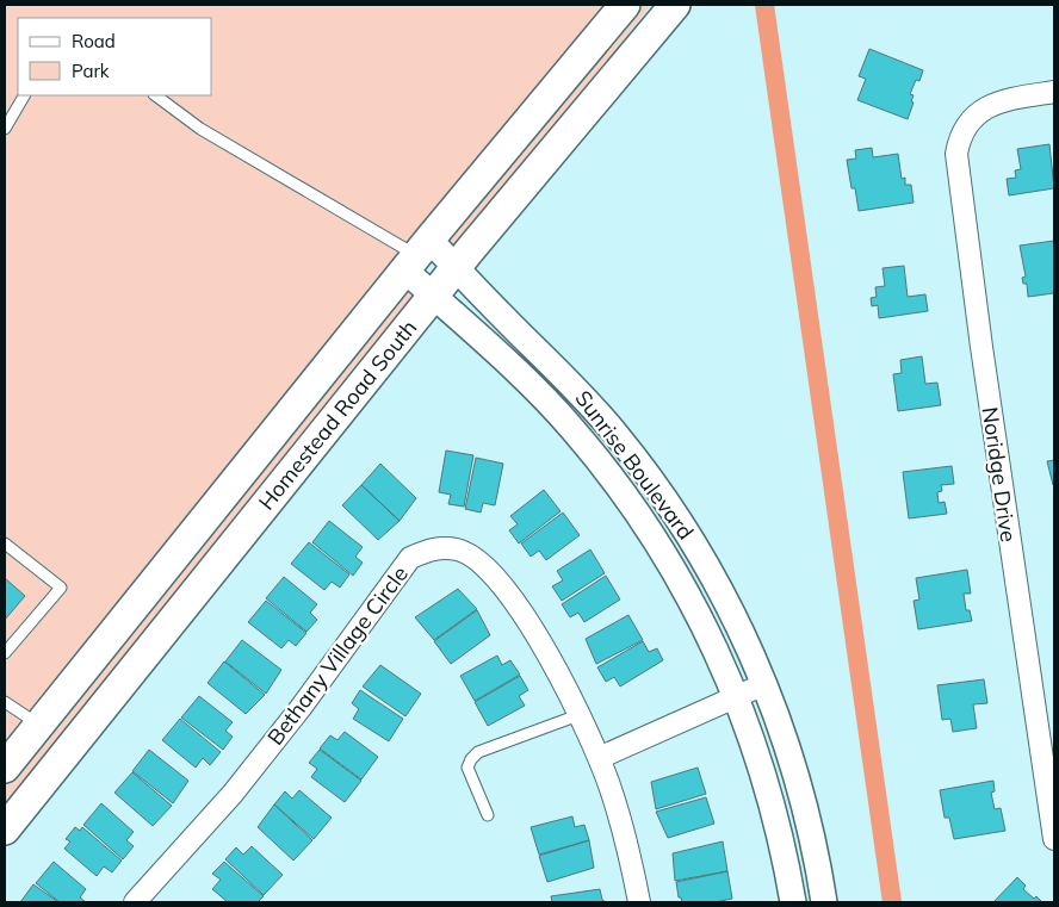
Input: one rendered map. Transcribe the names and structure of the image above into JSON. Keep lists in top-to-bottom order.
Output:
{
  "streets": {
    "main road": ["Homestead Road South"],
    "street": ["Sunrise Boulevard", "Noridge Drive", "Bethany Village Circle"]
  },
  "crossings": [
    ["Homestead Road South", "Sunrise Boulevard"]
  ],
  "legend": ["Road", "Park"]
}
